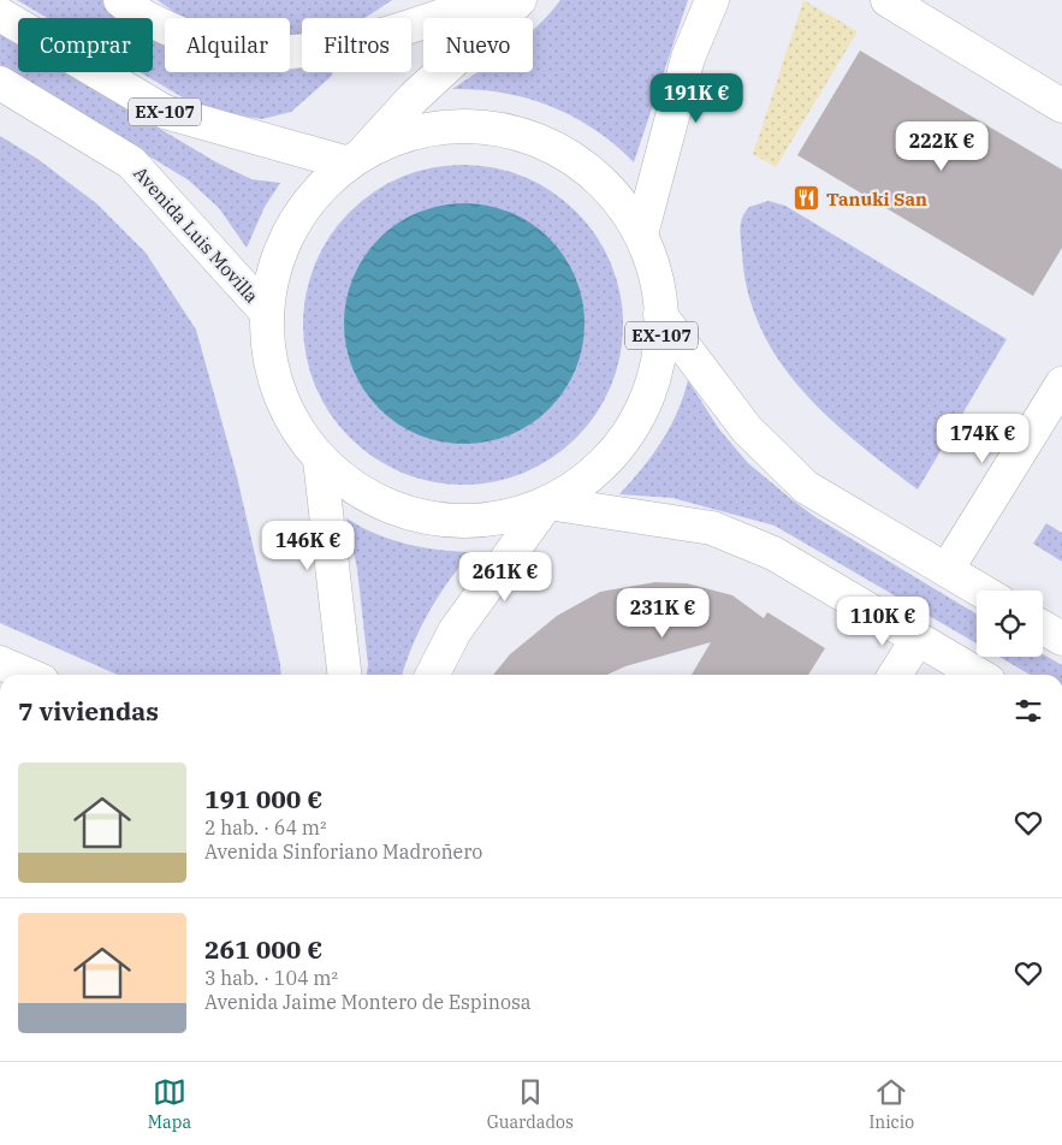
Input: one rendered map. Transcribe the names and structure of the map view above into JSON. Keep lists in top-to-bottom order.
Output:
{
  "streets": {
    "main road": ["EX-107", "Avenida Luis Movilla"]
  },
  "crossings": [
    ["EX-107", "Avenida Luis Movilla"]
  ],
  "places": {
    "restaurant": ["Tanuki San"]
  },
  "page": {
    "chip": [
      "Comprar",
      "Alquilar",
      "Filtros",
      "Nuevo"
    ],
    "price": [
      "191K €",
      "222K €",
      "174K €",
      "146K €",
      "261K €",
      "231K €",
      "110K €"
    ],
    "heading": "7 viviendas",
    "list": [
      {
        "name": "191 000 €",
        "note": "2 hab. · 64 m² · Avenida Sinforiano Madroñero"
      },
      {
        "name": "261 000 €",
        "note": "3 hab. · 104 m² · Avenida Jaime Montero de Espinosa"
      }
    ],
    "tabs": ["Mapa", "Guardados", "Inicio"]
  }
}
